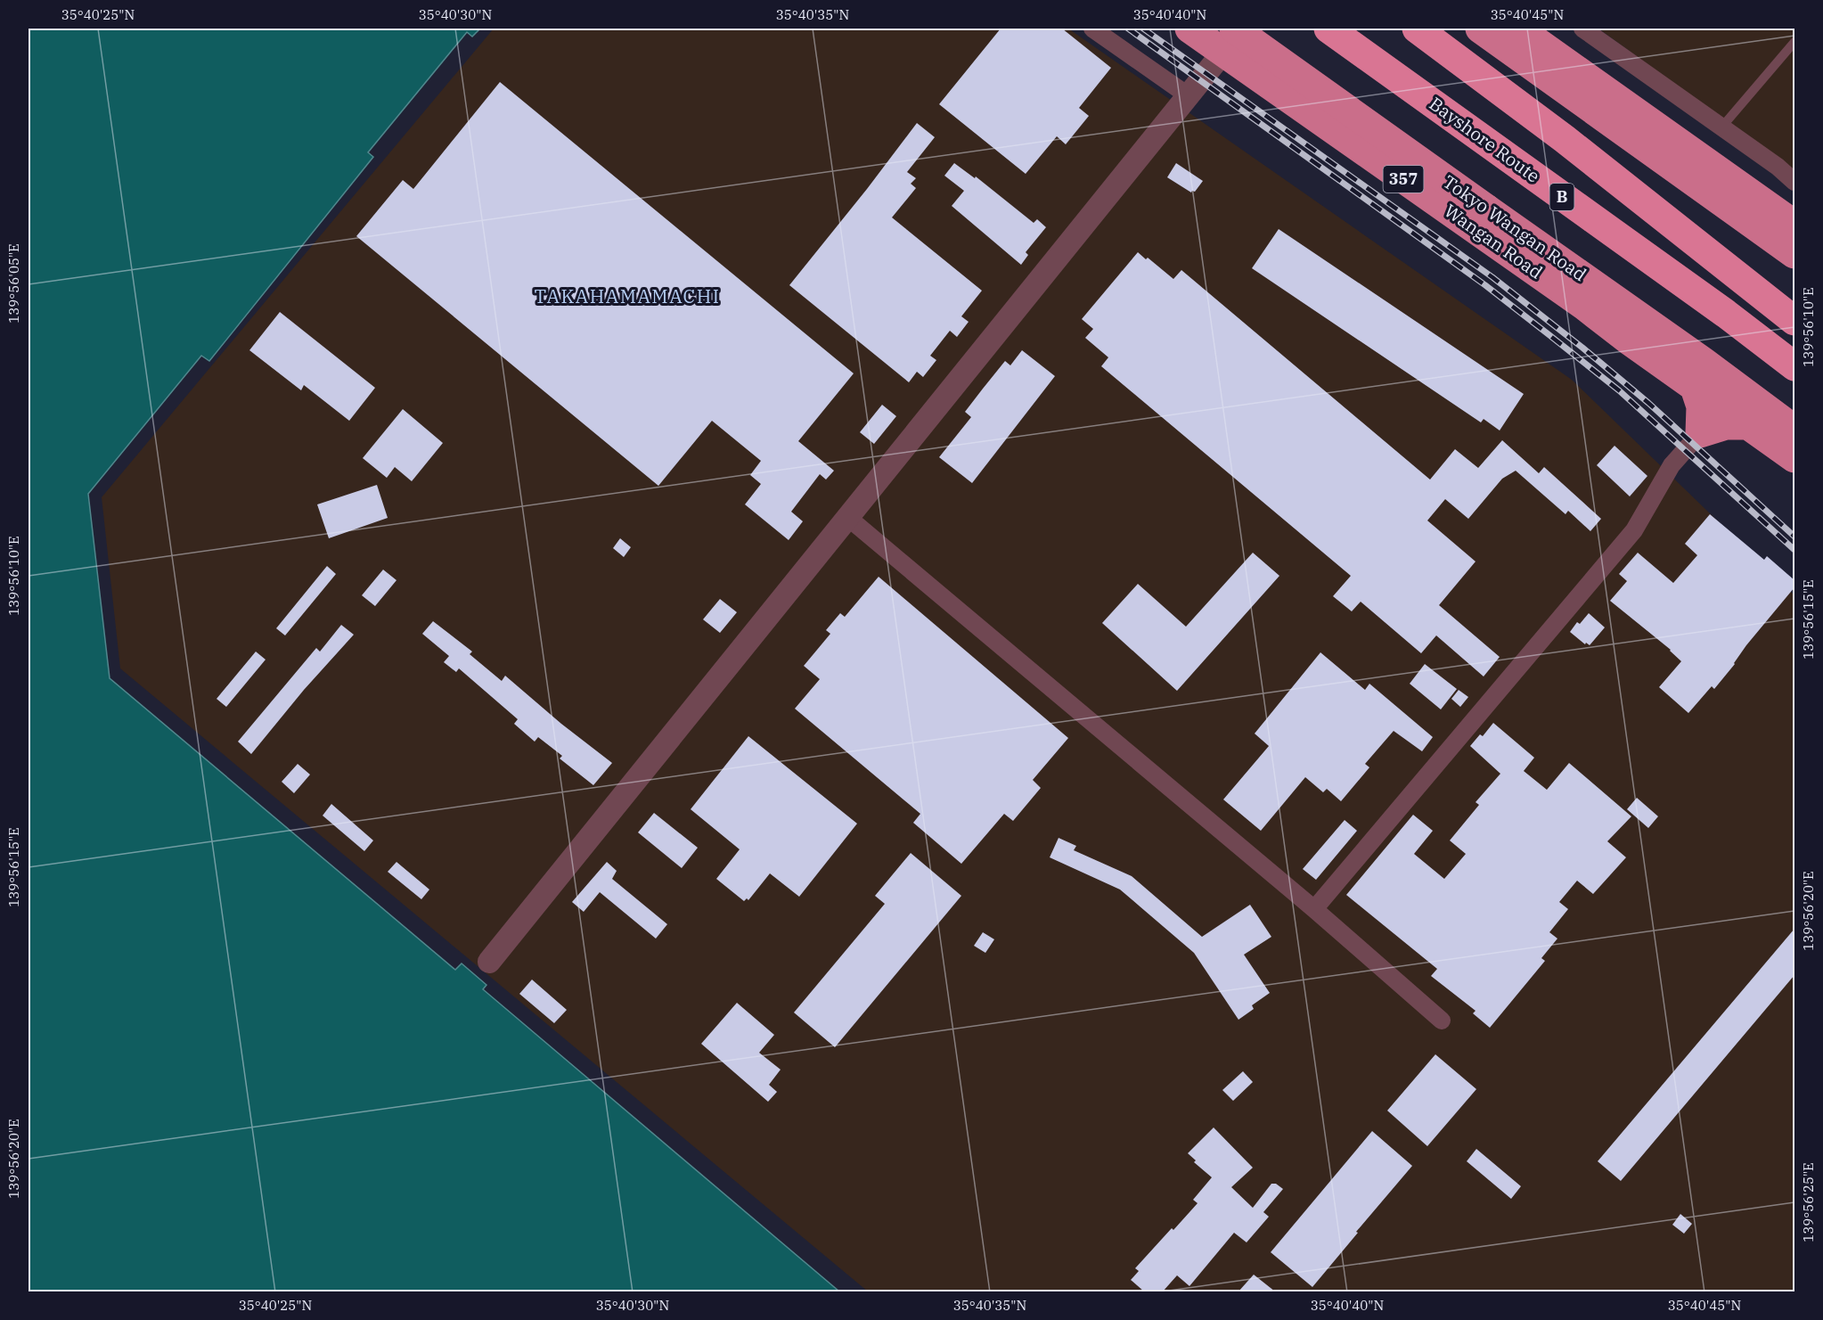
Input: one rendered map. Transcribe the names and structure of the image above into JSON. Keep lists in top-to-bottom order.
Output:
{
  "streets": {
    "highway": [
      "Bayshore Route",
      "357",
      "B",
      "Tokyo Wangan Road",
      "Wangan Road"
    ]
  },
  "crossings": [
    ["Tokyo Wangan Road", "Wangan Road"]
  ],
  "districts": ["TAKAHAMAMACHI"],
  "coordinates": [
    "35°40'25\"N",
    "35°40'30\"N",
    "35°40'35\"N",
    "35°40'40\"N",
    "35°40'45\"N",
    "139°56'05\"E",
    "139°56'10\"E",
    "139°56'15\"E",
    "139°56'20\"E",
    "139°56'25\"E"
  ]
}
